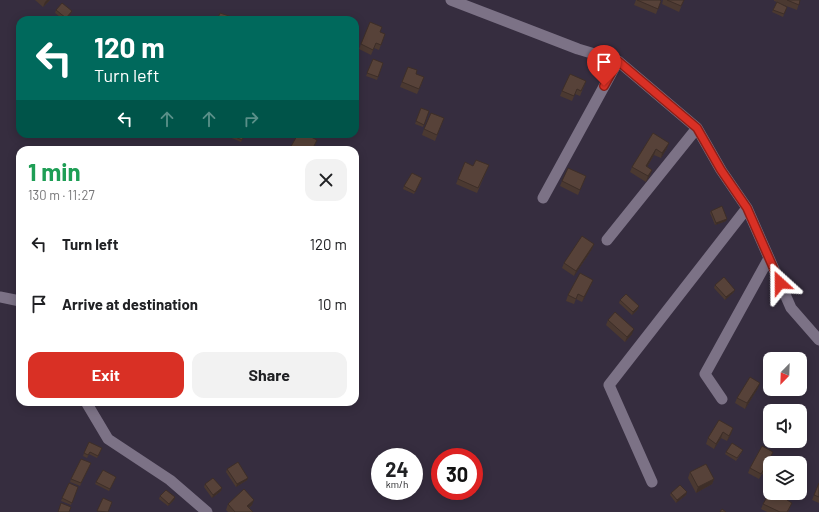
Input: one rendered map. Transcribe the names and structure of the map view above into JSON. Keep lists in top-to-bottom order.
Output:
{
  "north": "bottom left",
  "page": {
    "turn": ["120 m", "Turn left"],
    "heading": ["1 min", "130 m · 11:27"],
    "list": [
      {
        "name": "Turn left",
        "value": "120 m"
      },
      {
        "name": "Arrive at destination",
        "value": "10 m"
      }
    ],
    "buttons": ["Exit", "Share"],
    "speed": "24 km/h",
    "limit": "30"
  }
}
